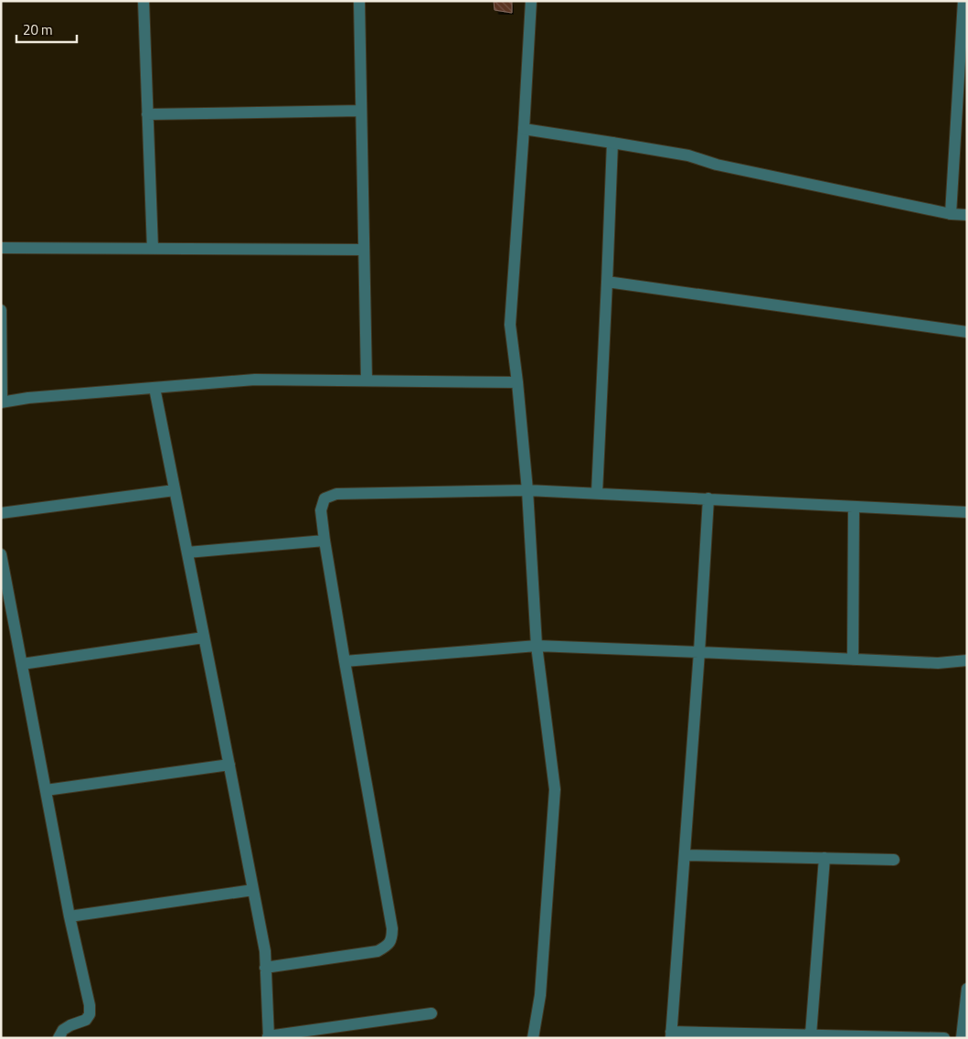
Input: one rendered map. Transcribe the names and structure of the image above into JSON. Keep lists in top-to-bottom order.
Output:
{
  "scale_bar": "20 m"
}
